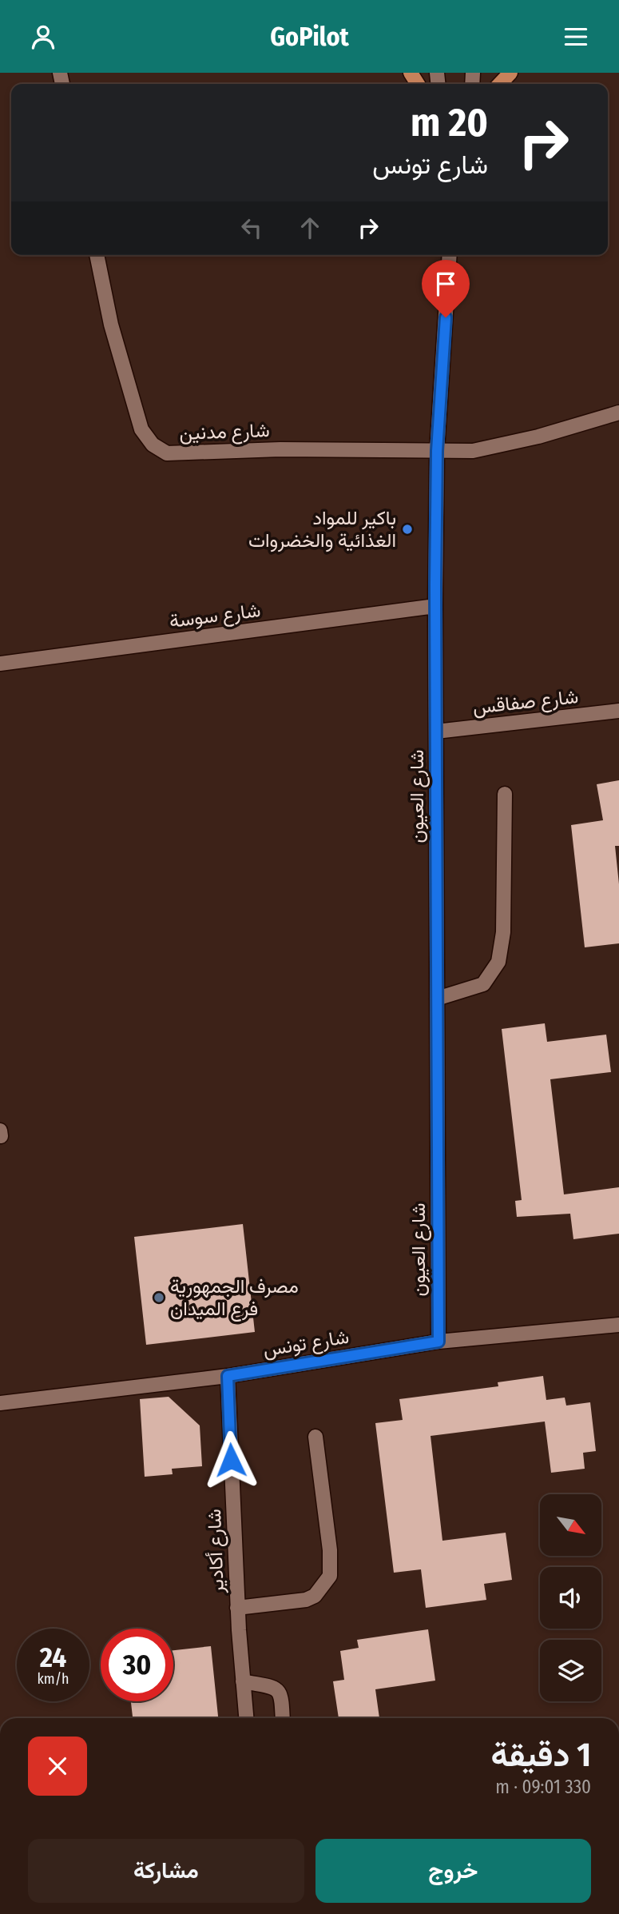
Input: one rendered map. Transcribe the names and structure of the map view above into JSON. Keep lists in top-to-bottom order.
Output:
{
  "streets": {
    "street": [
      "شارع مدنين",
      "شارع سوسة",
      "شارع صفاقس",
      "شارع العيون",
      "شارع تونس",
      "شارع أكادير"
    ]
  },
  "crossings": [
    ["شارع مدنين", "شارع العيون"],
    ["شارع سوسة", "شارع العيون"],
    ["شارع صفاقس", "شارع العيون"],
    ["شارع العيون", "شارع تونس"],
    ["شارع تونس", "شارع أكادير"]
  ],
  "places": ["باكير للمواد الغذائية والخضروات", "مصرف الجمهورية فرع الميدان"],
  "north": "bottom right",
  "page": {
    "header": "GoPilot",
    "turn": ["20 m", "شارع تونس"],
    "speed": "24 km/h",
    "limit": "30",
    "heading": ["1 دقيقة", "330 m · 09:01"],
    "buttons": ["خروج", "مشاركة"]
  }
}
